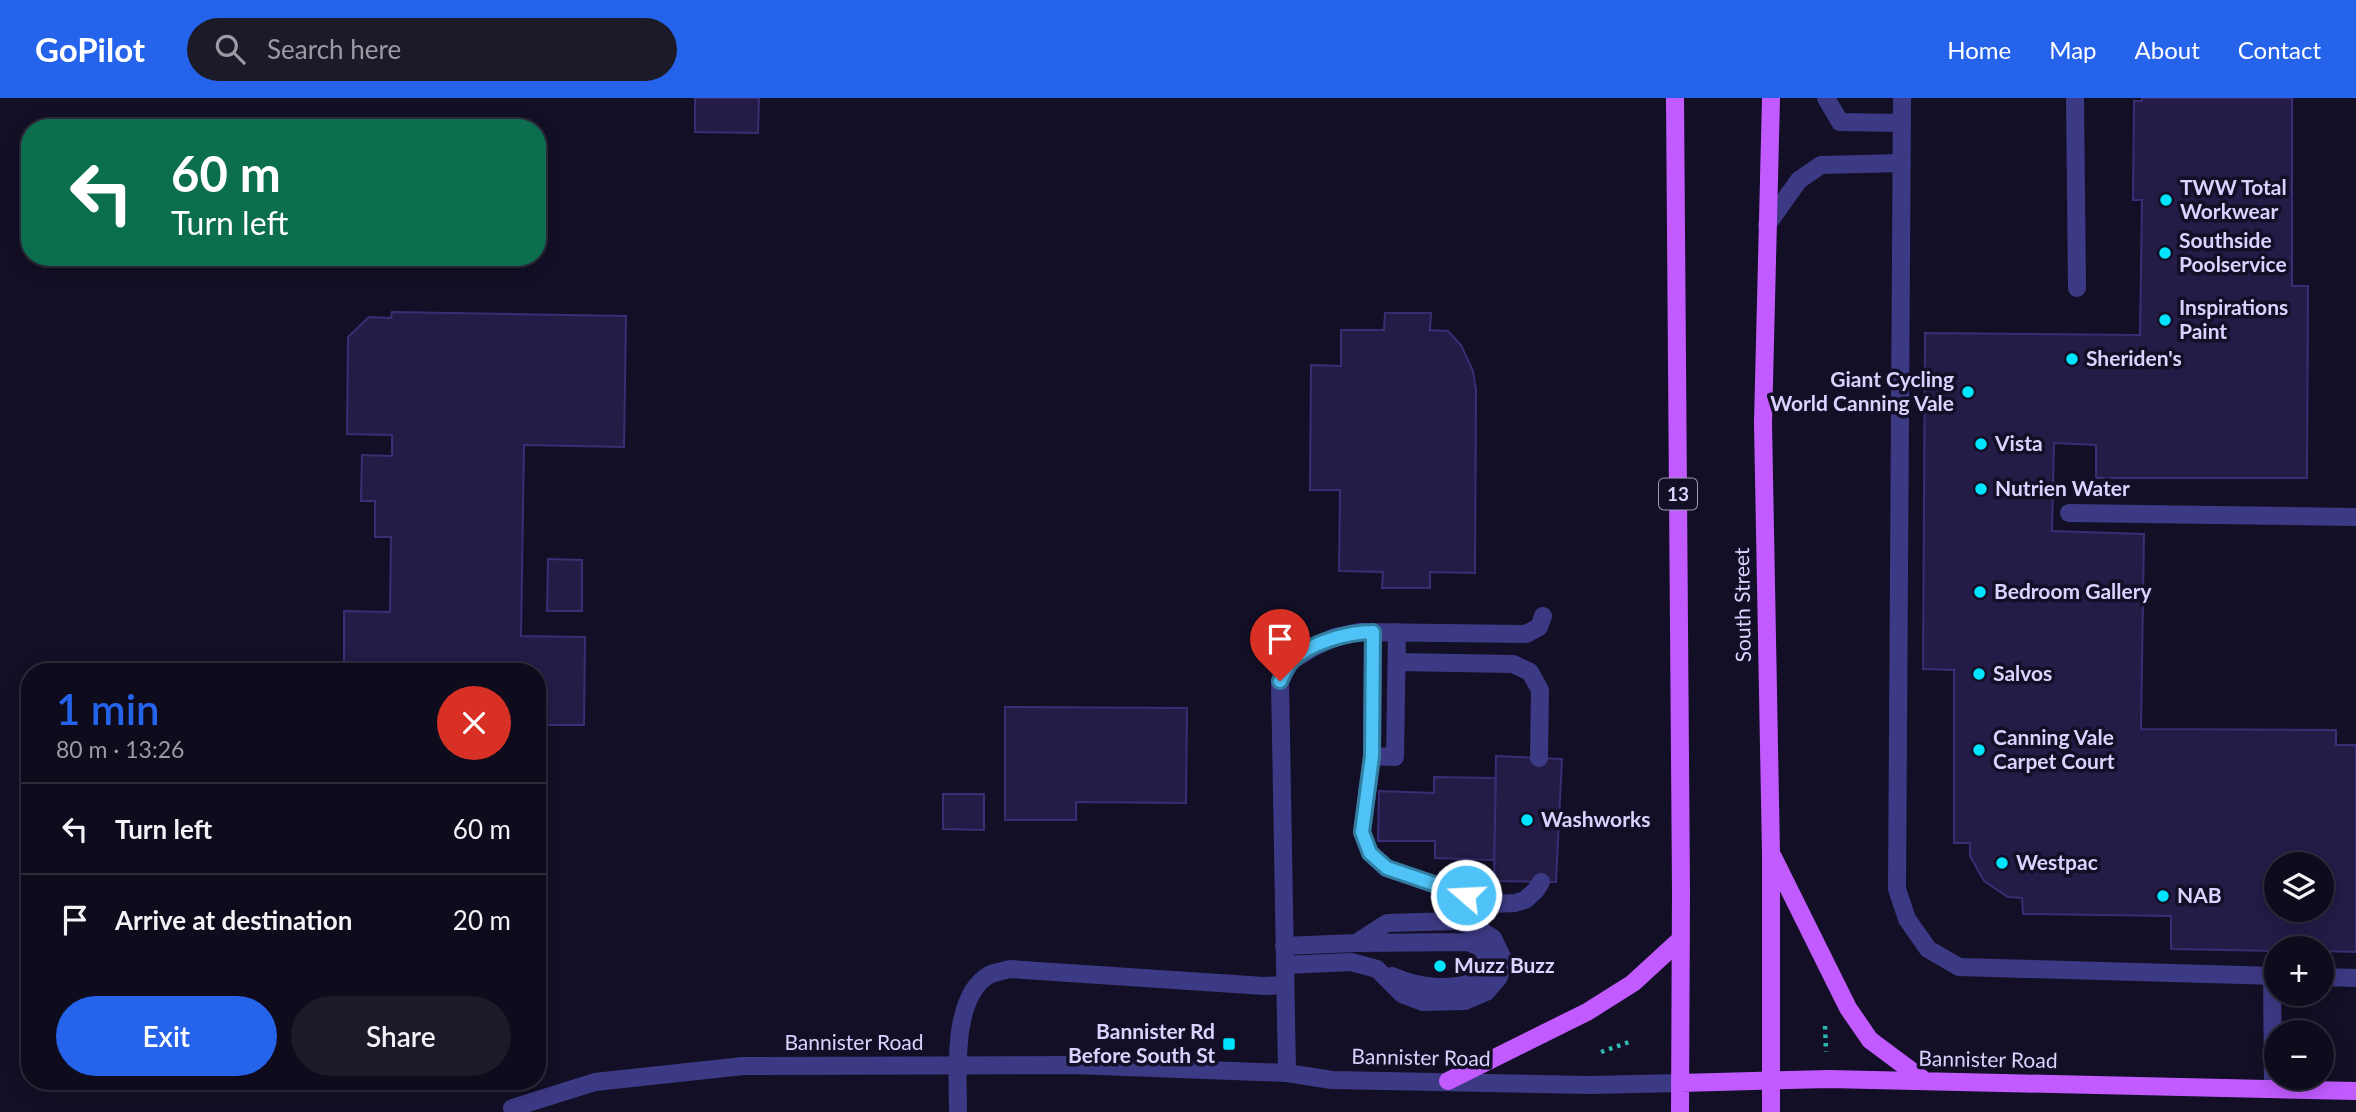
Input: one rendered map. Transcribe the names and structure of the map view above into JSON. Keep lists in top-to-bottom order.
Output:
{
  "streets": {
    "main road": ["13", "South Street", "Bannister Road"]
  },
  "crossings": [
    ["13", "Bannister Road"],
    ["South Street", "Bannister Road"]
  ],
  "places": {
    "other": [
      "TWW Total Workwear",
      "Southside Poolservice",
      "Inspirations Paint",
      "Sheriden's",
      "Giant Cycling World Canning Vale",
      "Vista",
      "Nutrien Water",
      "Bedroom Gallery",
      "Salvos",
      "Canning Vale Carpet Court",
      "Washworks",
      "Westpac",
      "NAB",
      "Muzz Buzz"
    ],
    "transit": ["Bannister Rd Before South St"]
  },
  "page": {
    "header": "GoPilot",
    "search": "Search here",
    "nav": [
      "Home",
      "Map",
      "About",
      "Contact"
    ],
    "turn": ["60 m", "Turn left"],
    "heading": ["1 min", "80 m · 13:26"],
    "list": [
      {
        "name": "Turn left",
        "value": "60 m"
      },
      {
        "name": "Arrive at destination",
        "value": "20 m"
      }
    ],
    "map_buttons": ["+", "−"],
    "buttons": ["Exit", "Share"]
  }
}
